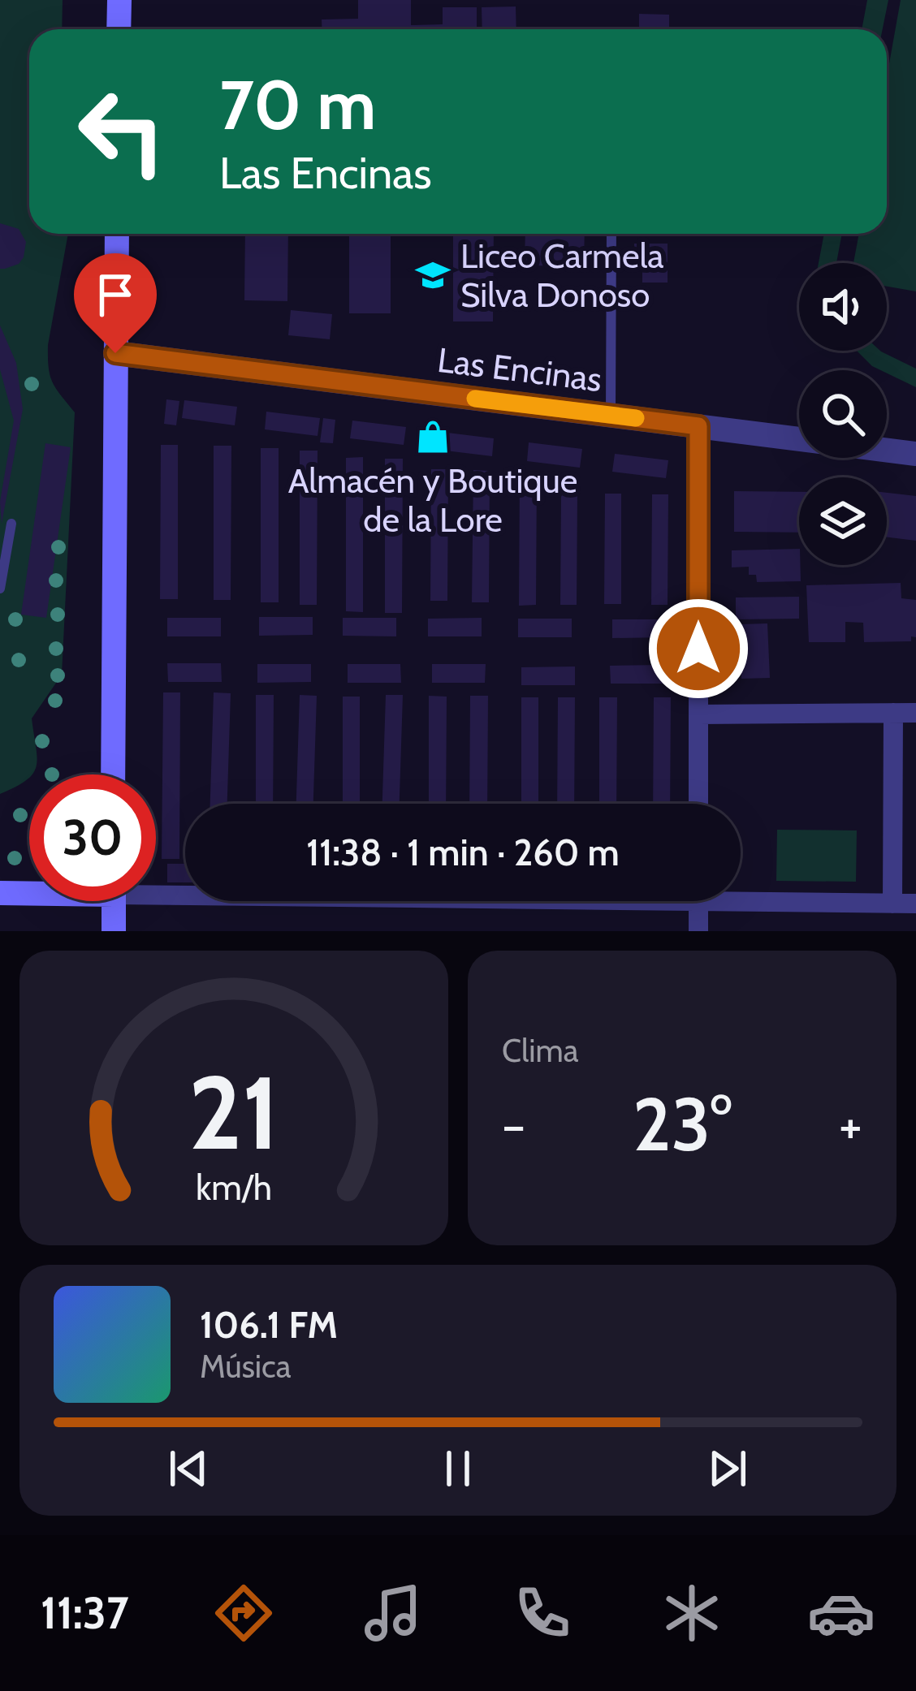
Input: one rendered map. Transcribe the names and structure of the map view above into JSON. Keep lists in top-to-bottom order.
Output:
{
  "streets": {
    "street": ["Las Encinas"]
  },
  "places": {
    "school or university": ["Liceo Carmela Silva Donoso"],
    "shop": ["Almacén y Boutique de la Lore"]
  },
  "page": {
    "turn": ["70 m", "Las Encinas"],
    "limit": "30",
    "trip": "11:38 · 1 min · 260 m",
    "tile": "Clima",
    "heat": ["−", "23°", "+"],
    "song": ["106.1 FM", "Música"],
    "tabs": "11:37",
    "gauge": ["21", "km/h"]
  }
}
